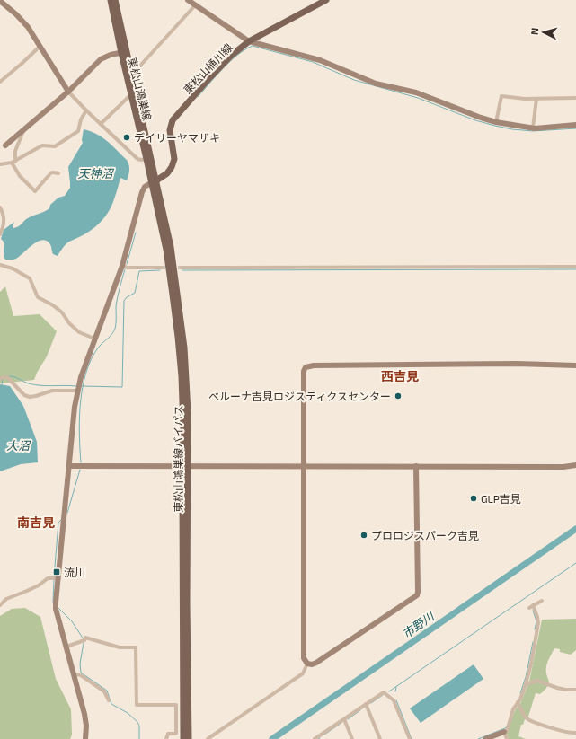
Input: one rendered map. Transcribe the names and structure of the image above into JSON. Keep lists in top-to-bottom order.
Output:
{
  "streets": {
    "main road": ["東松山桶川線", "東松山鴻巣線", "東松山鴻巣線バイパス"]
  },
  "crossings": [
    ["東松山桶川線", "東松山鴻巣線"],
    ["東松山桶川線", "東松山鴻巣線バイパス"],
    ["東松山鴻巣線", "東松山鴻巣線バイパス"]
  ],
  "districts": ["西吉見", "南吉見"],
  "water": ["天神沼", "大沼", "市野川"],
  "places": {
    "other": [
      "デイリーヤマザキ",
      "ベルーナ吉見ロジスティクスセンター",
      "GLP吉見",
      "プロロジスパーク吉見"
    ],
    "transit": ["流川"]
  },
  "north": "left"
}
